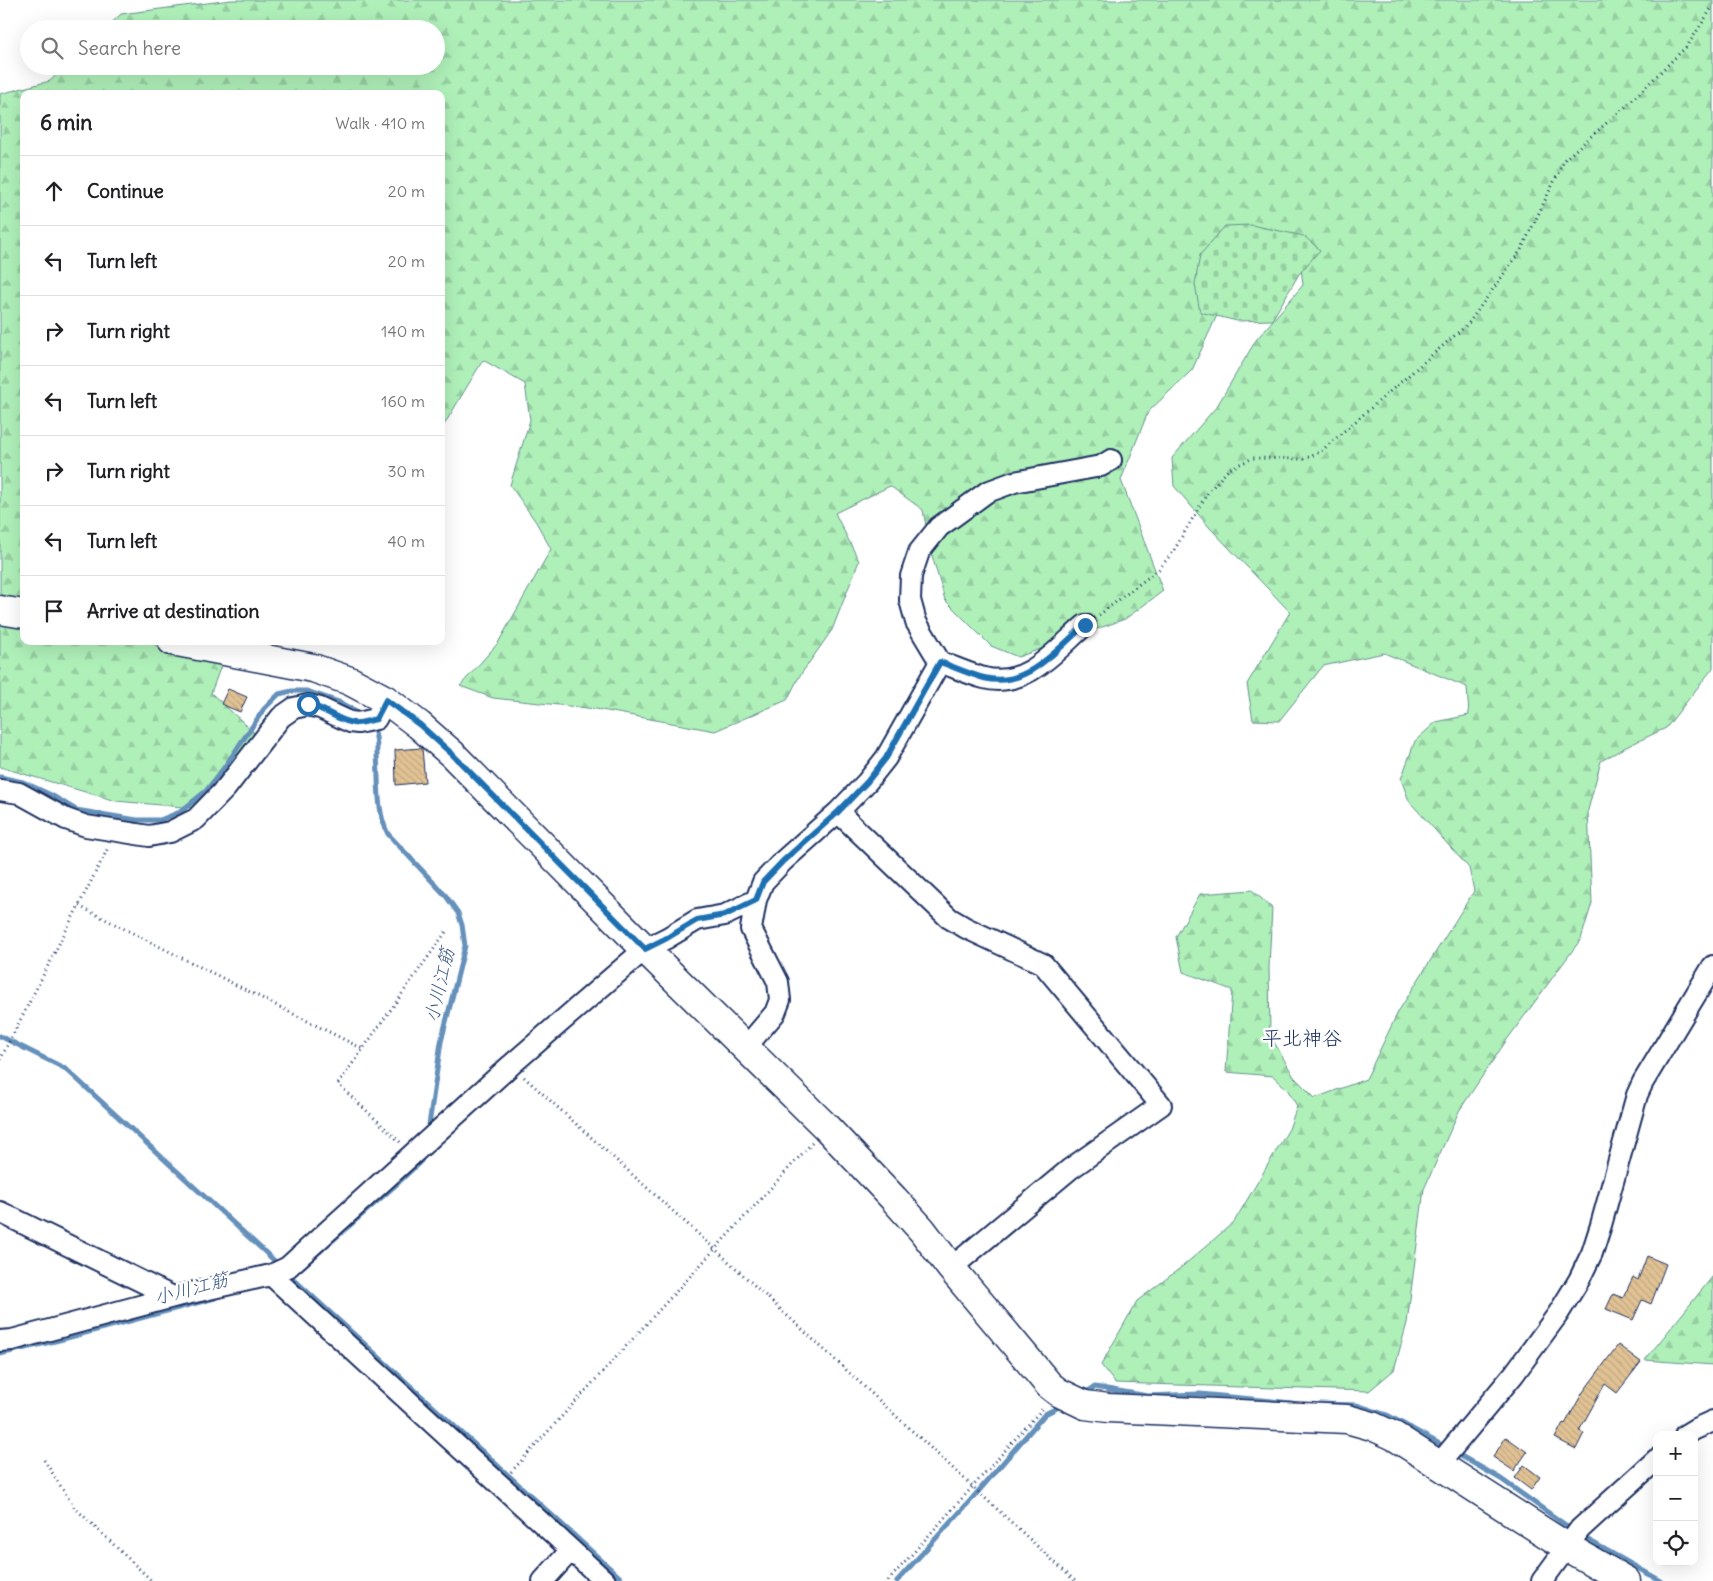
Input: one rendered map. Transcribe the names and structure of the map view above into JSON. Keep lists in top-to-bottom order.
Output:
{
  "districts": ["平北神谷"],
  "water": ["小川江筋"],
  "page": {
    "search": "Search here",
    "heading": ["6 min", "Walk · 410 m"],
    "list": [
      ["Continue", "20 m"],
      ["Turn left", "20 m"],
      ["Turn right", "140 m"],
      ["Turn left", "160 m"],
      ["Turn right", "30 m"],
      ["Turn left", "40 m"],
      "Arrive at destination"
    ],
    "map_buttons": ["+", "−"]
  }
}
